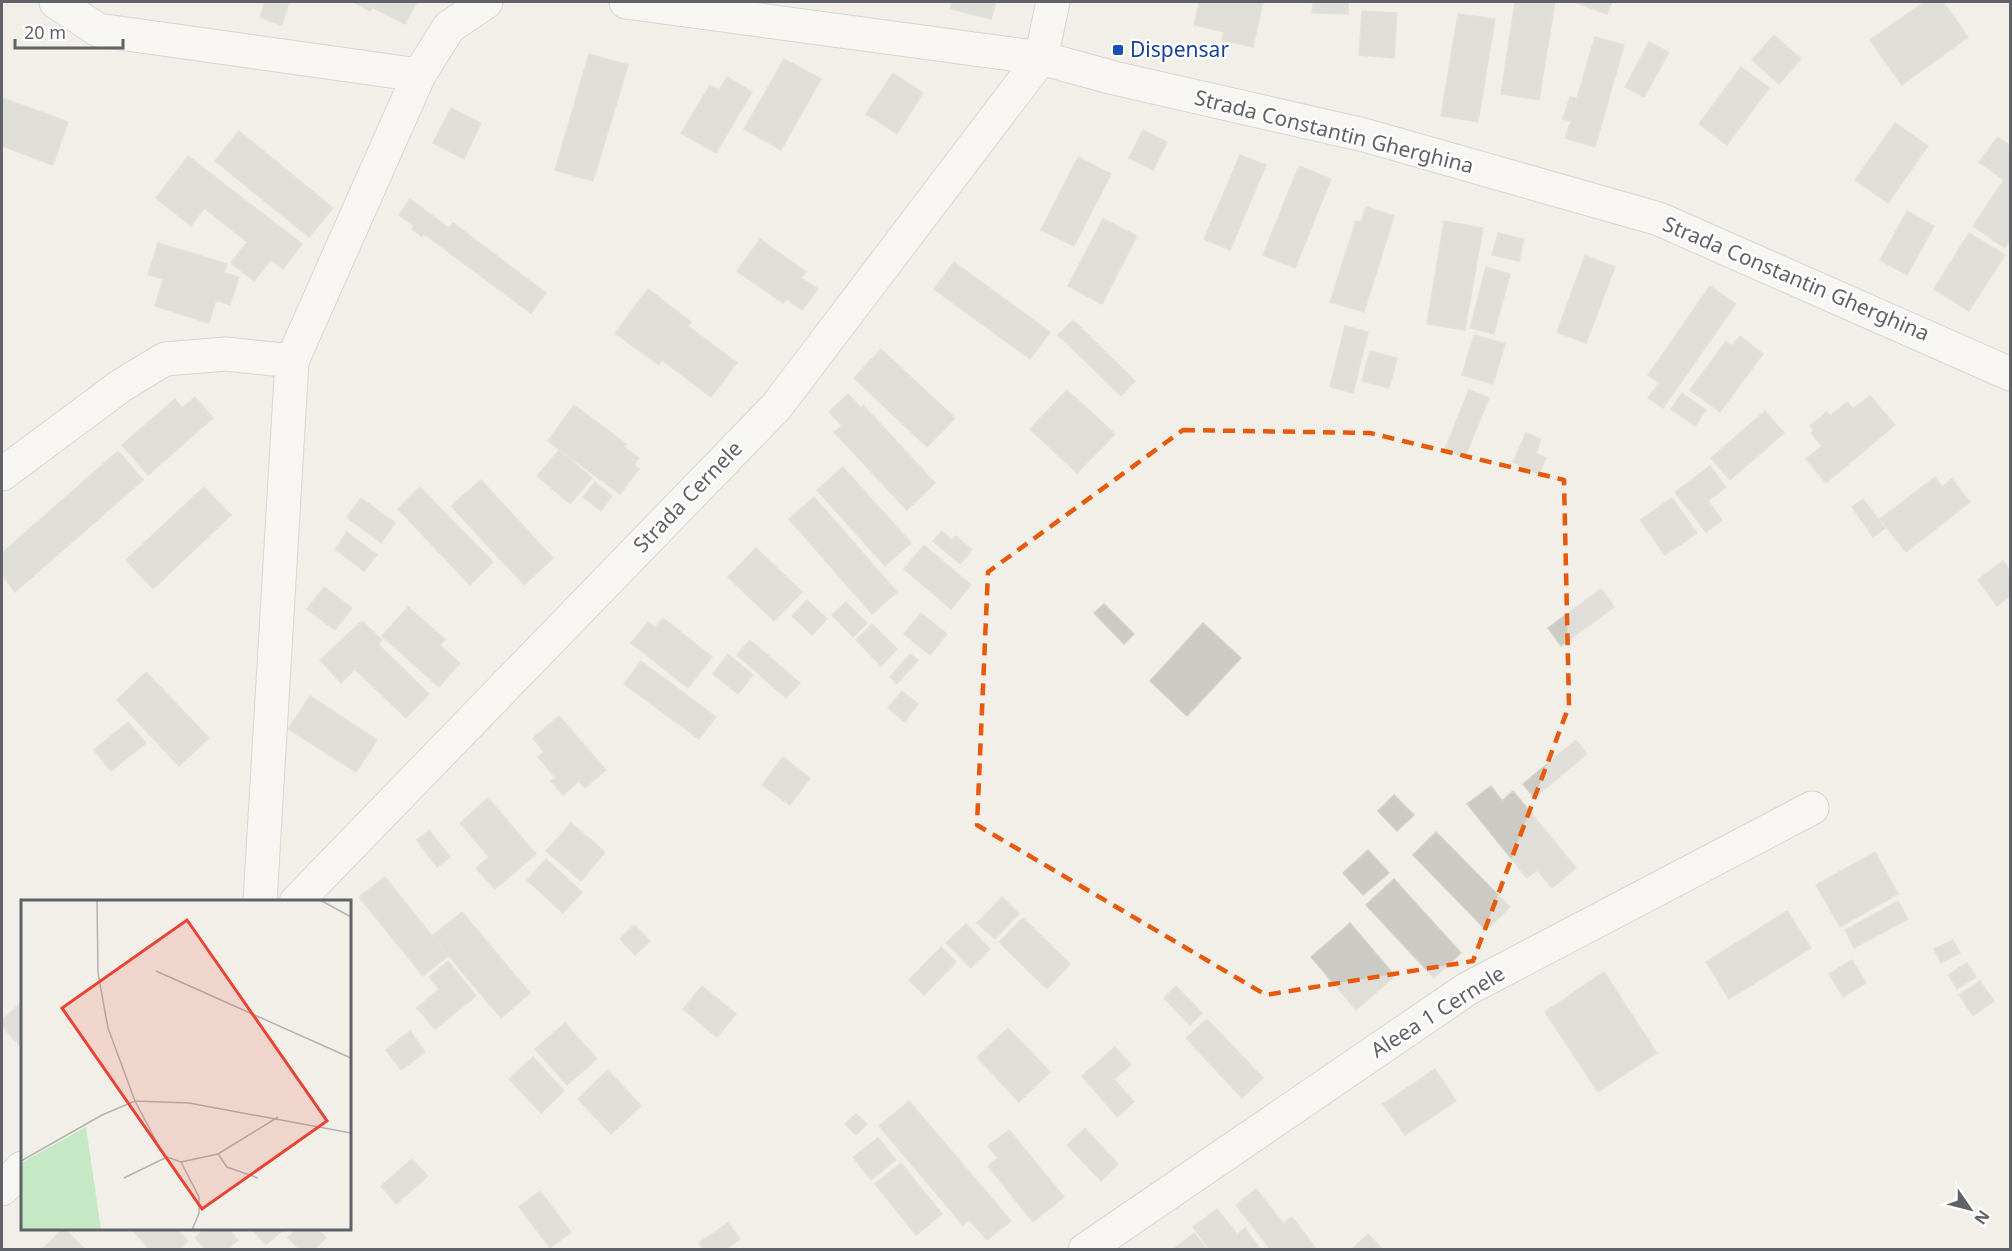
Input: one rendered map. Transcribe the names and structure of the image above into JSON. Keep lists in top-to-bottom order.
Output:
{
  "streets": {
    "street": ["Strada Constantin Gherghina", "Strada Cernele", "Aleea 1 Cernele"]
  },
  "crossings": [
    ["Strada Constantin Gherghina", "Strada Cernele"]
  ],
  "places": {
    "transit": ["Dispensar"]
  },
  "scale_bar": "20 m",
  "north": "bottom right"
}
